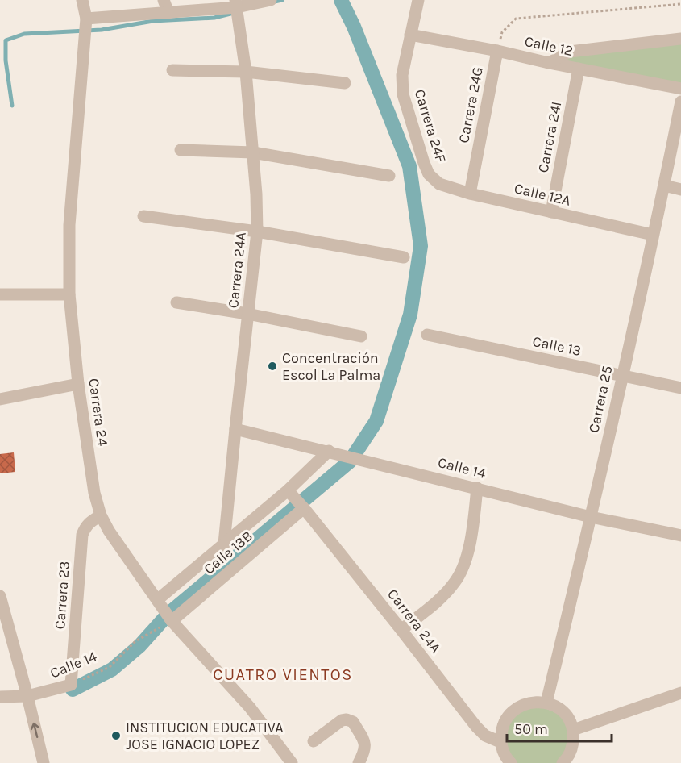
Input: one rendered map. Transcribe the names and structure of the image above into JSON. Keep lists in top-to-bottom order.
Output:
{
  "streets": {
    "street": [
      "Calle 12",
      "Carrera 24G",
      "Carrera 24F",
      "Carrera 24I",
      "Calle 12A",
      "Carrera 24A",
      "Calle 13",
      "Carrera 25",
      "Carrera 24",
      "Calle 14",
      "Calle 13B",
      "Carrera 23"
    ]
  },
  "crossings": [
    ["Calle 12", "Carrera 24G"],
    ["Calle 12", "Carrera 24F"],
    ["Calle 12", "Carrera 24I"],
    ["Carrera 24G", "Calle 12A"],
    ["Carrera 24F", "Calle 12A"],
    ["Carrera 24I", "Calle 12A"],
    ["Calle 12A", "Carrera 25"],
    ["Carrera 24A", "Calle 14"],
    ["Carrera 24A", "Calle 13B"],
    ["Calle 13", "Carrera 25"],
    ["Carrera 25", "Calle 14"],
    ["Carrera 24", "Calle 14"],
    ["Carrera 24", "Calle 13B"],
    ["Carrera 24", "Carrera 23"],
    ["Calle 14", "Calle 13B"],
    ["Calle 14", "Carrera 23"]
  ],
  "districts": ["CUATRO VIENTOS"],
  "places": ["Concentración Escol La Palma", "INSTITUCION EDUCATIVA JOSE IGNACIO LOPEZ"],
  "scale_bar": "50 m"
}
